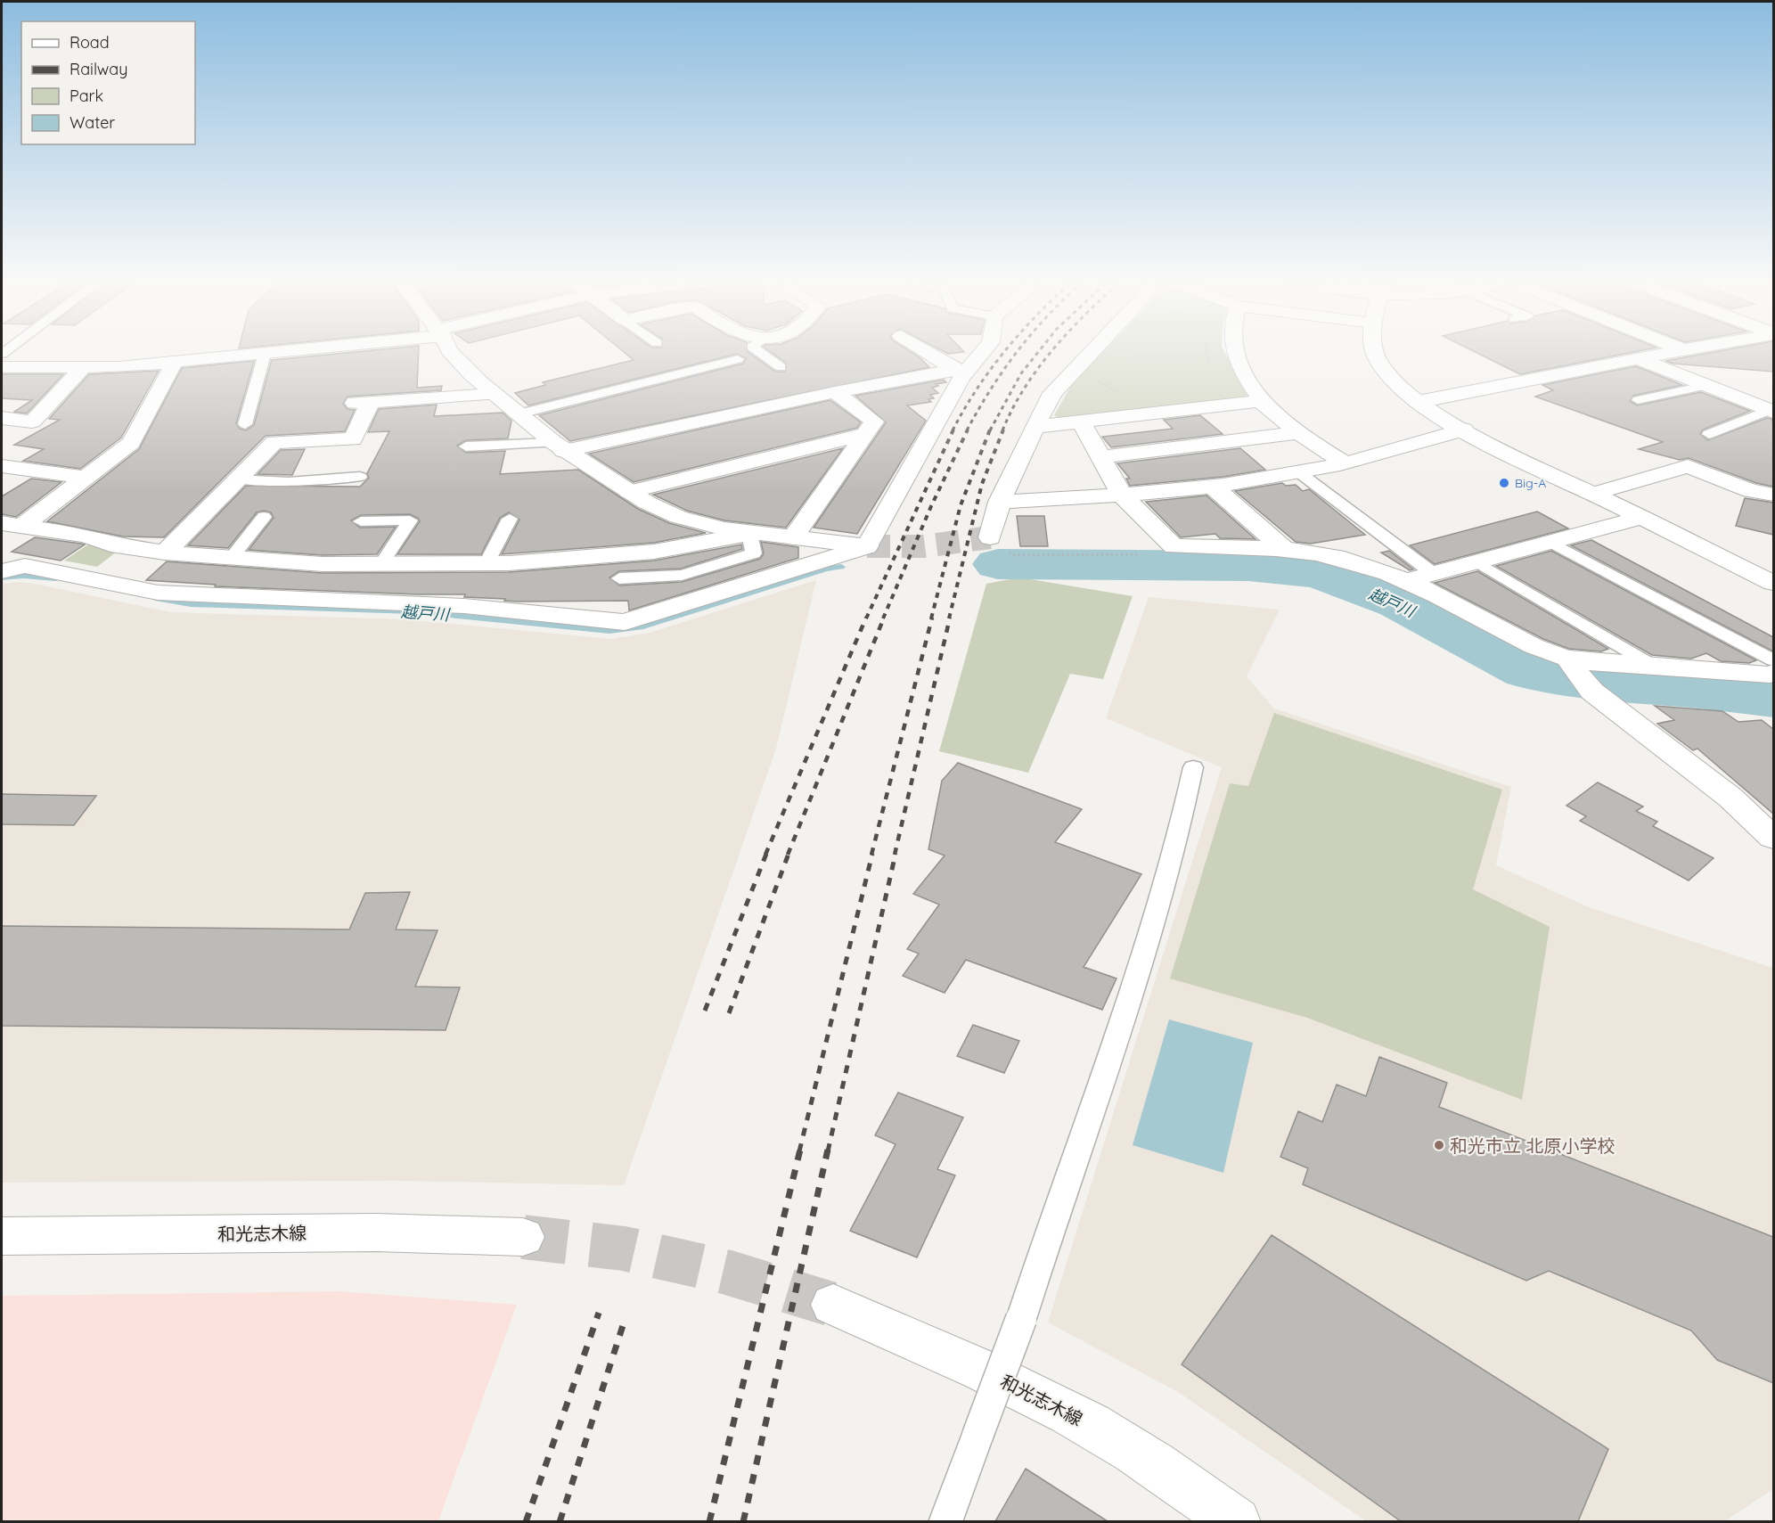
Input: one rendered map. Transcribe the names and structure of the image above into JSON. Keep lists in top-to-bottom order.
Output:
{
  "streets": {
    "street": ["和光志木線"]
  },
  "water": ["越戸川"],
  "places": ["Big-A", "和光市立 北原小学校"],
  "legend": [
    "Road",
    "Railway",
    "Park",
    "Water"
  ]
}
